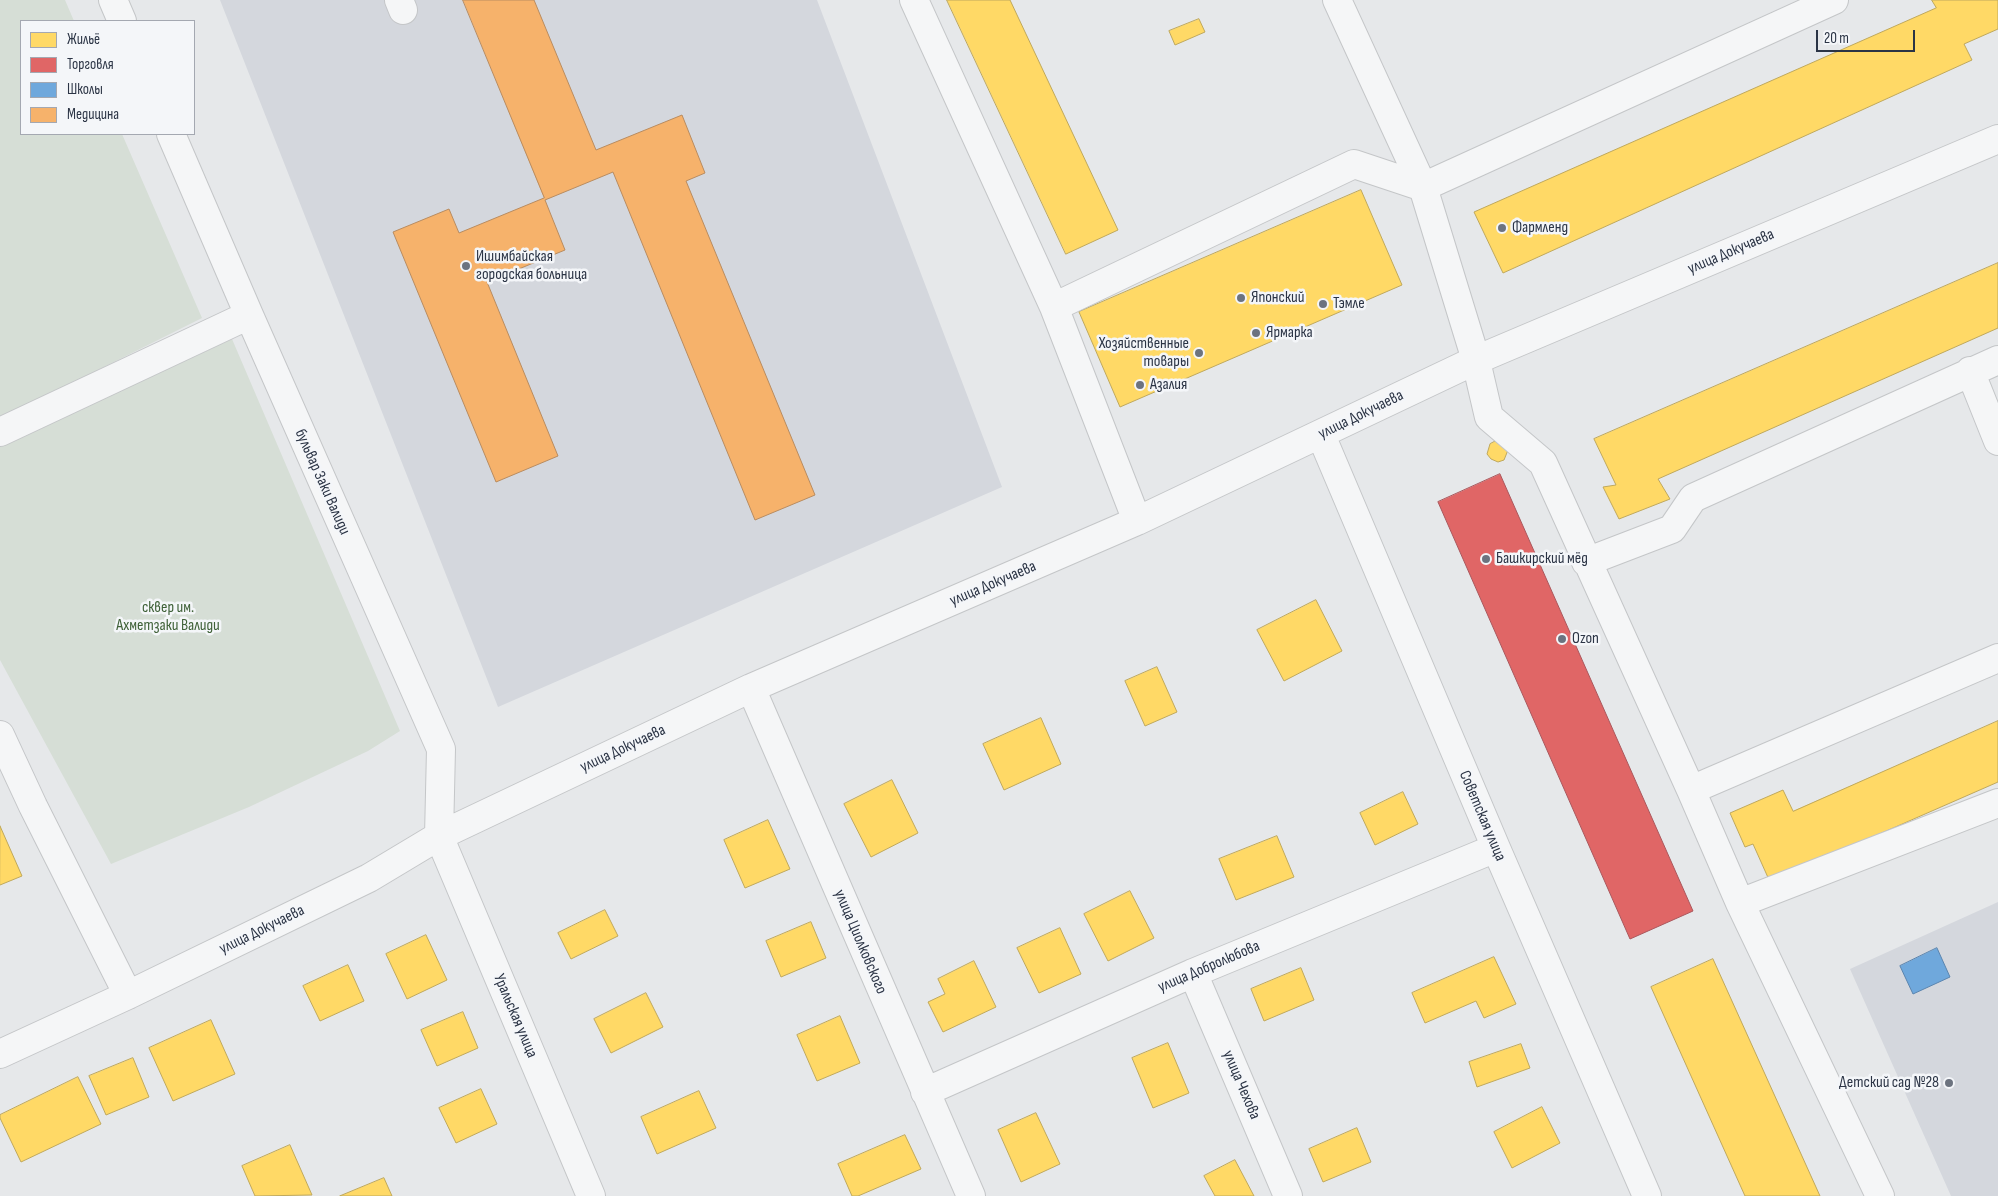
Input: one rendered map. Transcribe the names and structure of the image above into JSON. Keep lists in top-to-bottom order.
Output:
{
  "streets": {
    "street": [
      "улица Докучаева",
      "бульвар Заки Валиди",
      "Советская улица",
      "улица Циолковского",
      "улица Добролюбова",
      "Уральская улица",
      "улица Чехова"
    ]
  },
  "crossings": [
    ["улица Докучаева", "бульвар Заки Валиди"],
    ["улица Докучаева", "Советская улица"],
    ["улица Докучаева", "улица Циолковского"],
    ["улица Докучаева", "Уральская улица"],
    ["бульвар Заки Валиди", "Уральская улица"],
    ["Советская улица", "улица Добролюбова"],
    ["улица Циолковского", "улица Добролюбова"],
    ["улица Добролюбова", "улица Чехова"]
  ],
  "parks": ["сквер им. Ахметзаки Валиди"],
  "places": [
    "Фармленд",
    "Ишимбайская городская больница",
    "Японский",
    "Тэмле",
    "Ярмарка",
    "Хозяйственные товары",
    "Азалия",
    "Башкирский мёд",
    "Ozon",
    "Детский сад №28"
  ],
  "legend": [
    "Жильё",
    "Торговля",
    "Школы",
    "Медицина"
  ],
  "scale_bar": "20 m"
}
